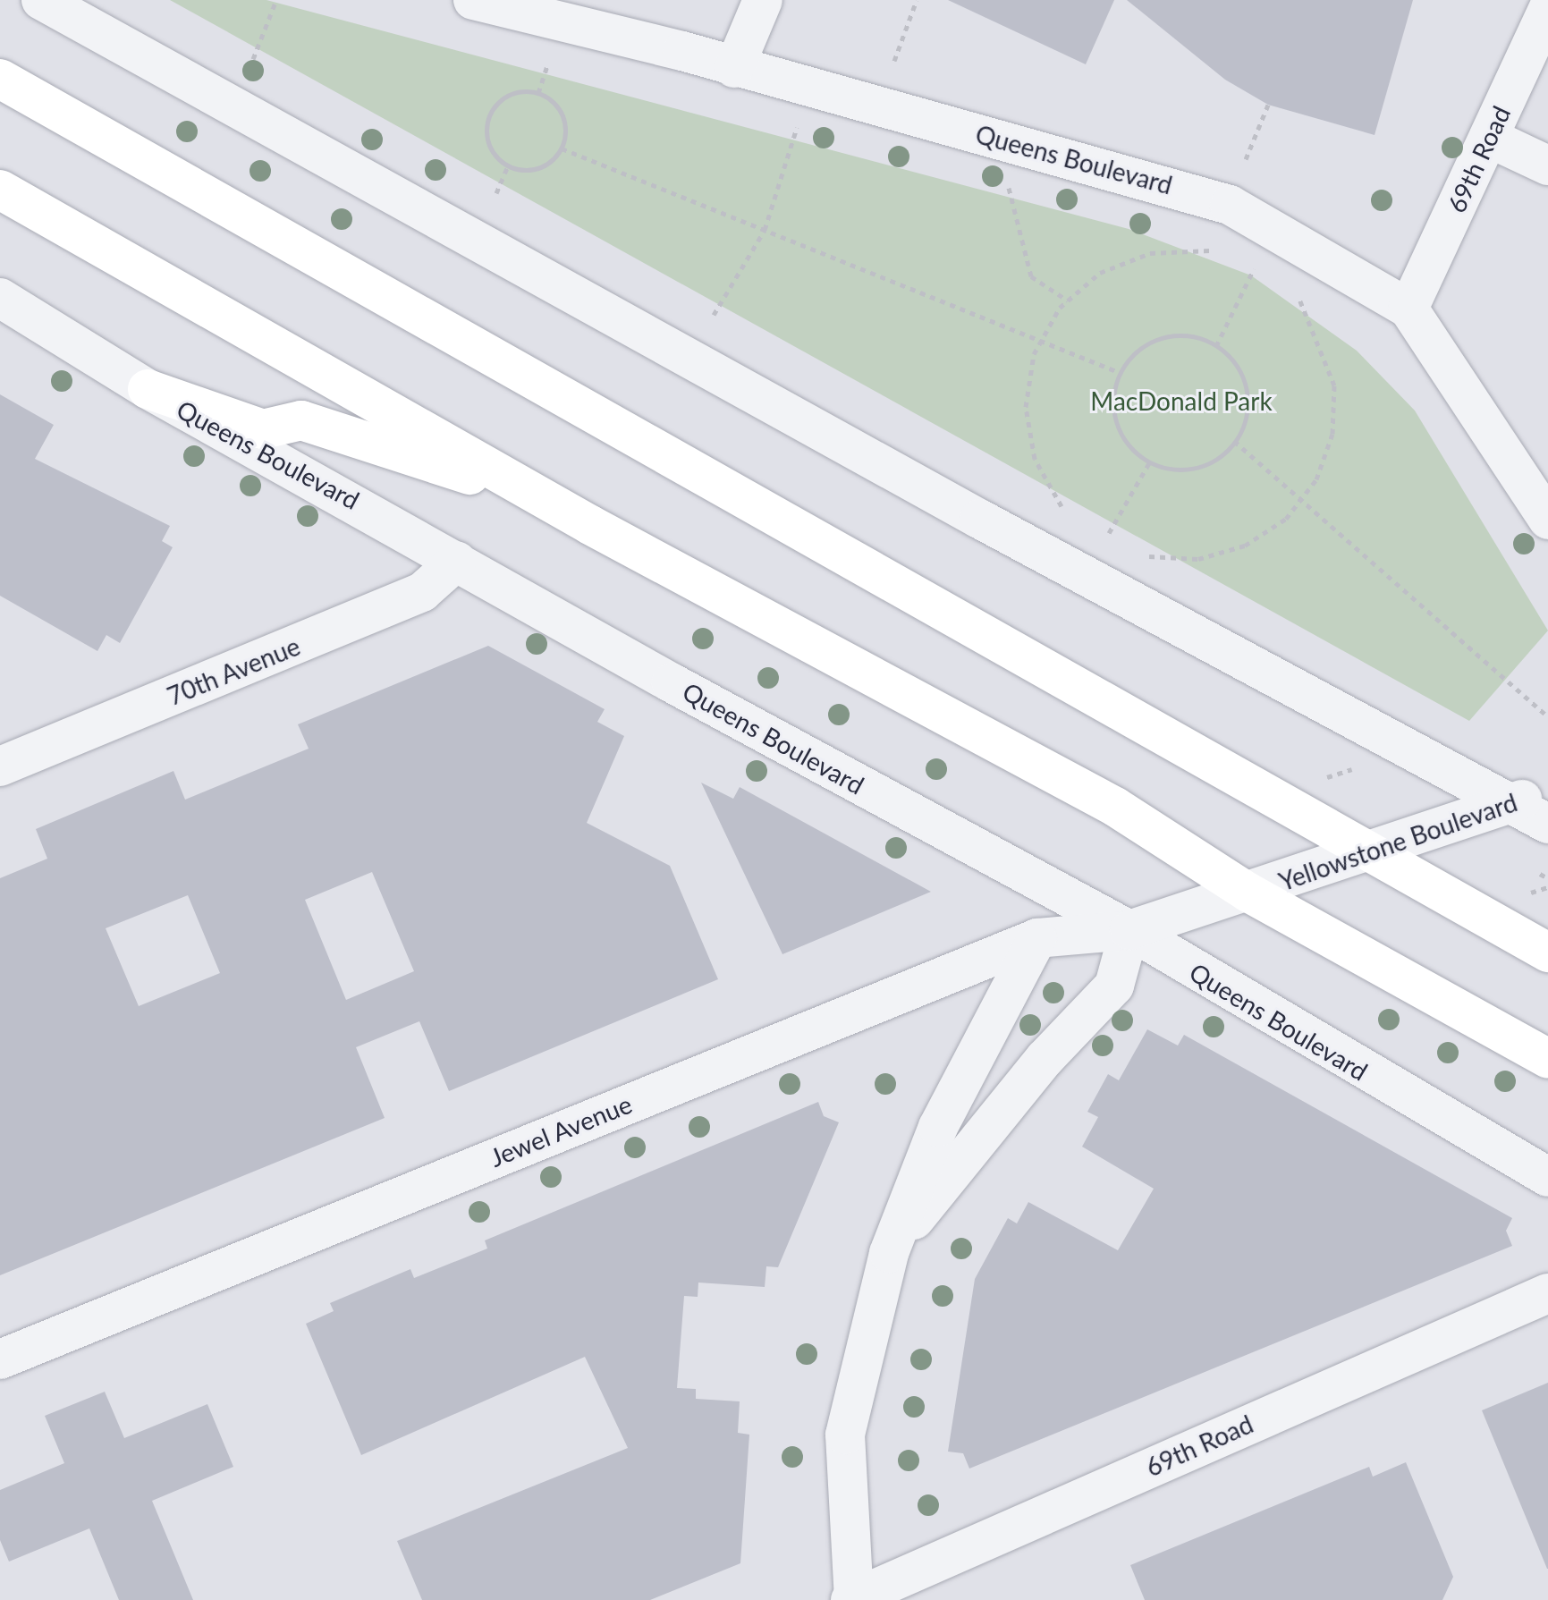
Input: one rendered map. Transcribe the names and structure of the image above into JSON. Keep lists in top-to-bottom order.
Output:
{
  "streets": {
    "street": [
      "Queens Boulevard",
      "69th Road",
      "70th Avenue",
      "Yellowstone Boulevard",
      "Jewel Avenue"
    ]
  },
  "crossings": [
    ["Queens Boulevard", "69th Road"],
    ["Queens Boulevard", "70th Avenue"],
    ["Queens Boulevard", "Yellowstone Boulevard"],
    ["Queens Boulevard", "Jewel Avenue"],
    ["Yellowstone Boulevard", "Jewel Avenue"]
  ],
  "parks": ["MacDonald Park"]
}
